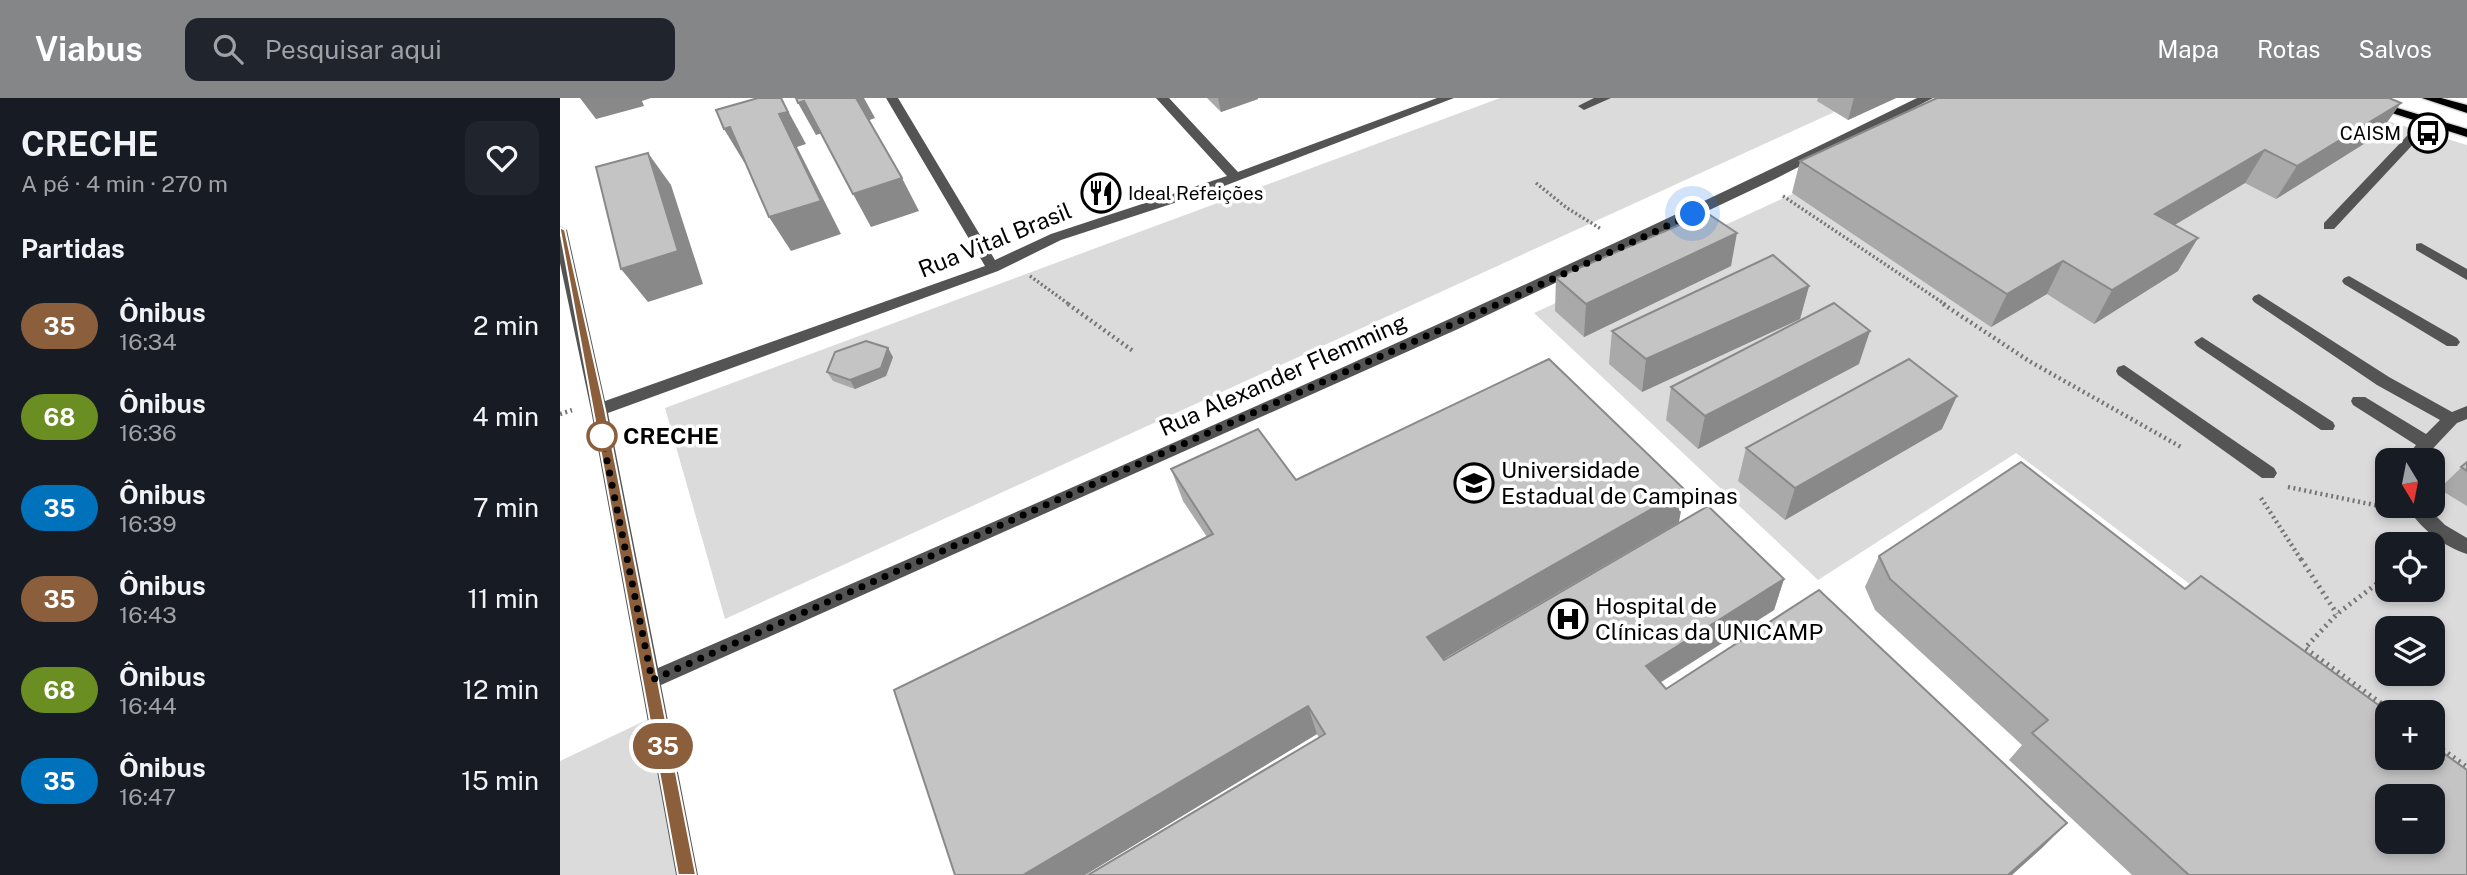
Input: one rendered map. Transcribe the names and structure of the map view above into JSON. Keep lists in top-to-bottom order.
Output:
{
  "streets": {
    "street": ["Rua Vital Brasil", "Rua Alexander Flemming"]
  },
  "places": {
    "bus stop": ["CAISM"],
    "restaurant": ["Ideal Refeições"],
    "other": ["CRECHE"],
    "school or university": ["Universidade Estadual de Campinas"],
    "hospital": ["Hospital de Clínicas da UNICAMP"]
  },
  "lines": ["bus line 35"],
  "north": "bottom",
  "page": {
    "header": "Viabus",
    "search": "Pesquisar aqui",
    "nav": ["Mapa", "Rotas", "Salvos"],
    "heading": [
      ["CRECHE", "A pé · 4 min · 270 m"],
      "Partidas"
    ],
    "on_map": "35",
    "list": [
      {
        "mark": "35",
        "name": "Ônibus",
        "note": "16:34",
        "value": "2 min"
      },
      {
        "mark": "68",
        "name": "Ônibus",
        "note": "16:36",
        "value": "4 min"
      },
      {
        "mark": "35",
        "name": "Ônibus",
        "note": "16:39",
        "value": "7 min"
      },
      {
        "mark": "35",
        "name": "Ônibus",
        "note": "16:43",
        "value": "11 min"
      },
      {
        "mark": "68",
        "name": "Ônibus",
        "note": "16:44",
        "value": "12 min"
      },
      {
        "mark": "35",
        "name": "Ônibus",
        "note": "16:47",
        "value": "15 min"
      }
    ],
    "map_buttons": ["+", "−"]
  }
}
